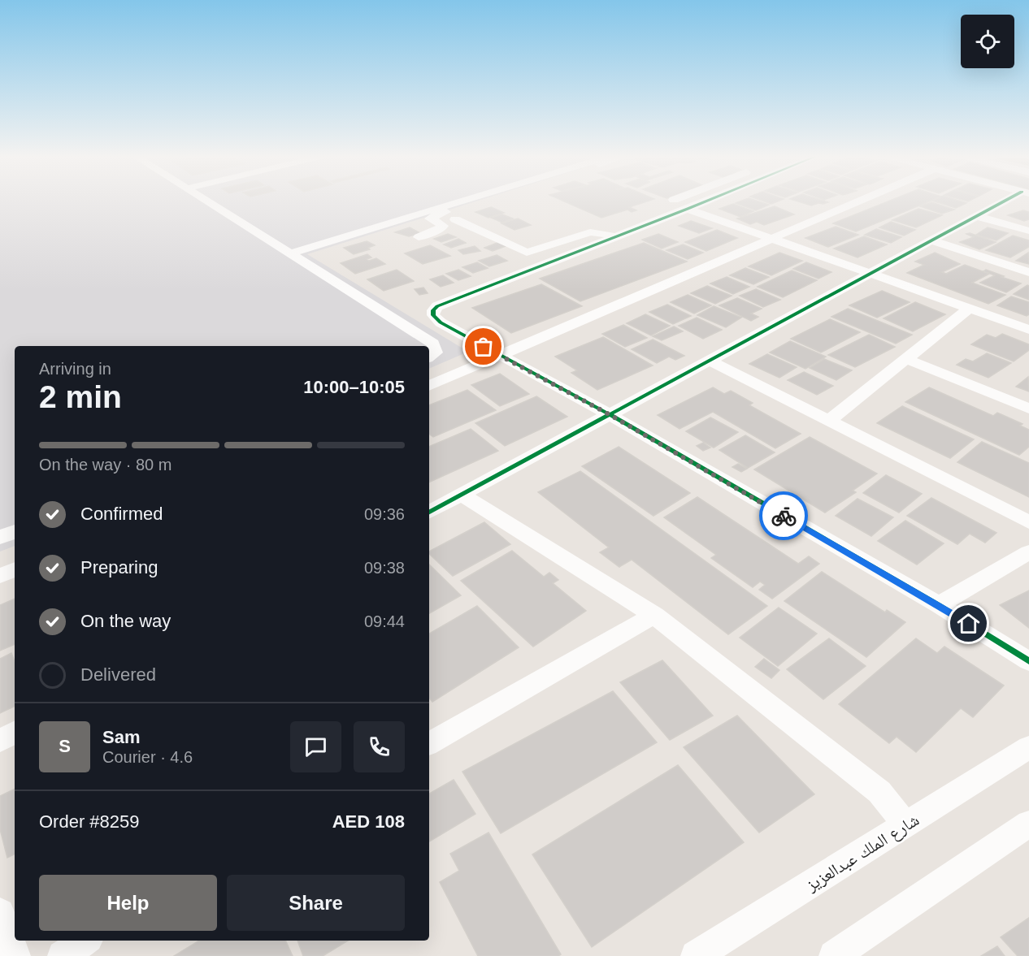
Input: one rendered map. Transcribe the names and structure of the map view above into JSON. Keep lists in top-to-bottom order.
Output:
{
  "streets": {
    "street": ["شارع الملك عبدالعزيز"]
  },
  "page": {
    "heading": ["2 min", "Arriving in", "10:00–10:05"],
    "panel": [
      "Sam",
      "Courier · 4.6",
      "Order #8259",
      "AED 108"
    ],
    "bar": "On the way · 80 m",
    "list": [
      ["Confirmed", "09:36"],
      ["Preparing", "09:38"],
      ["On the way", "09:44"],
      "Delivered"
    ],
    "round": "S",
    "buttons": ["Help", "Share"]
  }
}
